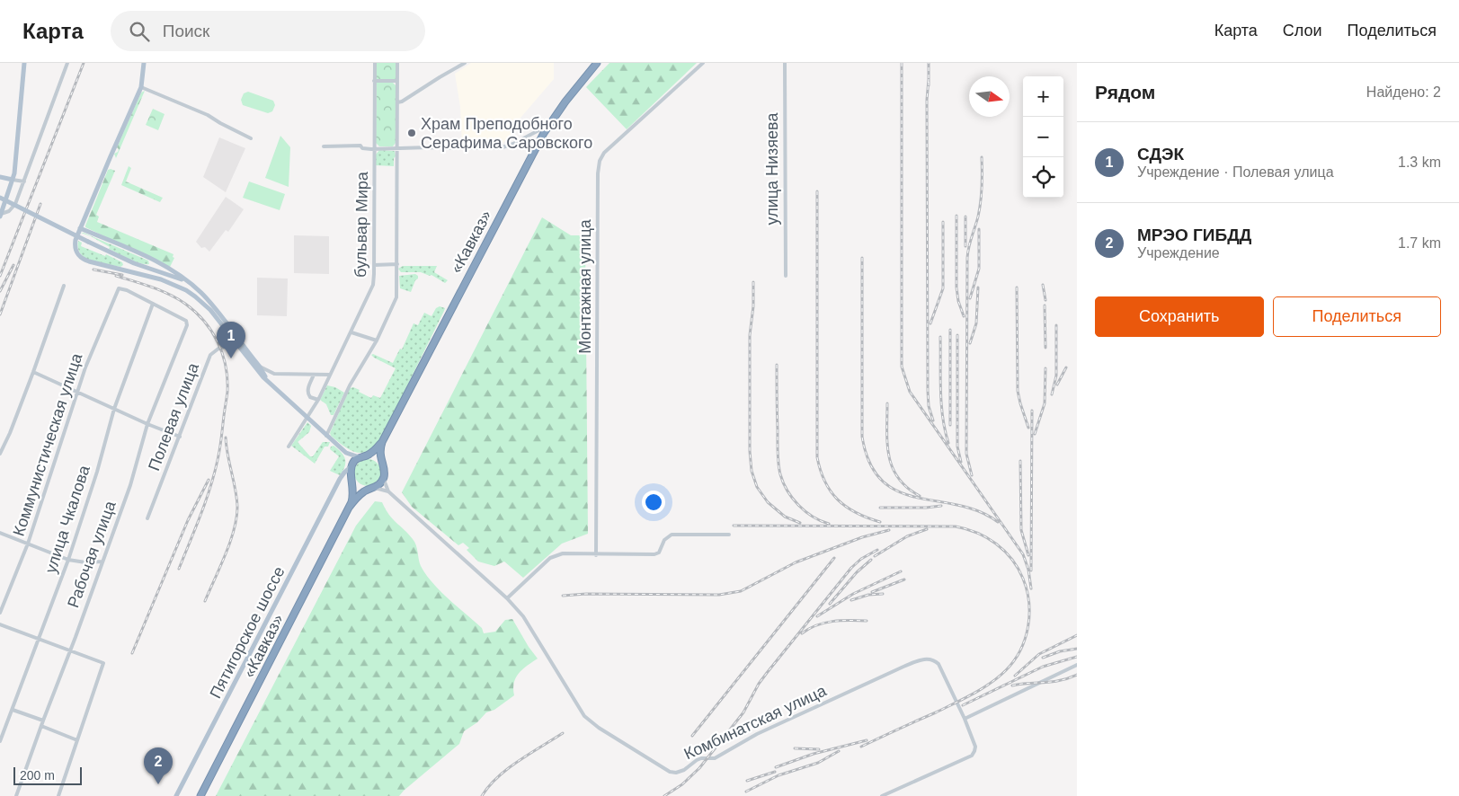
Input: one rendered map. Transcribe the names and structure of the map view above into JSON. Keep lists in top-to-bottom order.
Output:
{
  "streets": {
    "highway": ["«Кавказ»"],
    "main road": ["Пятигорское шоссе"],
    "street": [
      "улица Низяева",
      "бульвар Мира",
      "Монтажная улица",
      "Полевая улица",
      "Коммунистическая улица",
      "улица Чкалова",
      "Рабочая улица",
      "Комбинатская улица"
    ]
  },
  "crossings": [
    ["«Кавказ»", "Пятигорское шоссе"],
    ["«Кавказ»", "Комбинатская улица"],
    ["Коммунистическая улица", "улица Чкалова"],
    ["Коммунистическая улица", "Рабочая улица"],
    ["улица Чкалова", "Рабочая улица"],
    ["Пятигорское шоссе", "Комбинатская улица"]
  ],
  "places": ["Храм Преподобного Серафима Саровского"],
  "scale_bar": "200 m",
  "north": "right",
  "page": {
    "header": "Карта",
    "search": "Поиск",
    "nav": ["Карта", "Слои", "Поделиться"],
    "heading": ["Рядом", "Найдено: 2"],
    "map_buttons": ["+", "−"],
    "list": [
      {
        "mark": "1",
        "name": "СДЭК",
        "note": "Учреждение · Полевая улица",
        "value": "1.3 km"
      },
      {
        "mark": "2",
        "name": "МРЭО ГИБДД",
        "note": "Учреждение",
        "value": "1.7 km"
      }
    ],
    "buttons": ["Сохранить", "Поделиться"],
    "pins": ["1", "2"],
    "scale": "200 m"
  }
}
